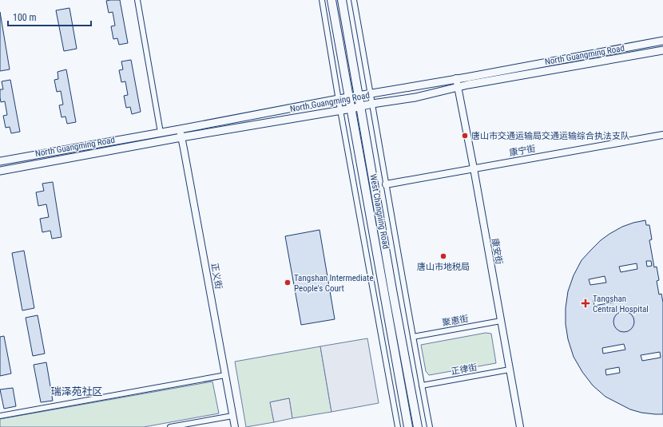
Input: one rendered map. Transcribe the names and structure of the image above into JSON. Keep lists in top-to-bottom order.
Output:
{
  "streets": {
    "main road": ["North Guangming Road", "West Changning Road"],
    "street": [
      "康宁街",
      "康安街",
      "正义街",
      "聚惠街",
      "正律街"
    ]
  },
  "crossings": [
    ["North Guangming Road", "West Changning Road"],
    ["North Guangming Road", "康安街"],
    ["North Guangming Road", "正义街"],
    ["康宁街", "West Changning Road"],
    ["康宁街", "康安街"],
    ["West Changning Road", "聚惠街"],
    ["West Changning Road", "正律街"],
    ["康安街", "聚惠街"],
    ["康安街", "正律街"]
  ],
  "districts": ["瑞泽苑社区"],
  "places": {
    "other": ["唐山市交通运输局交通运输综合执法支队", "唐山市地税局", "Tangshan Intermediate People's Court"],
    "health": ["Tangshan Central Hospital"]
  },
  "scale_bar": "100 m"
}
